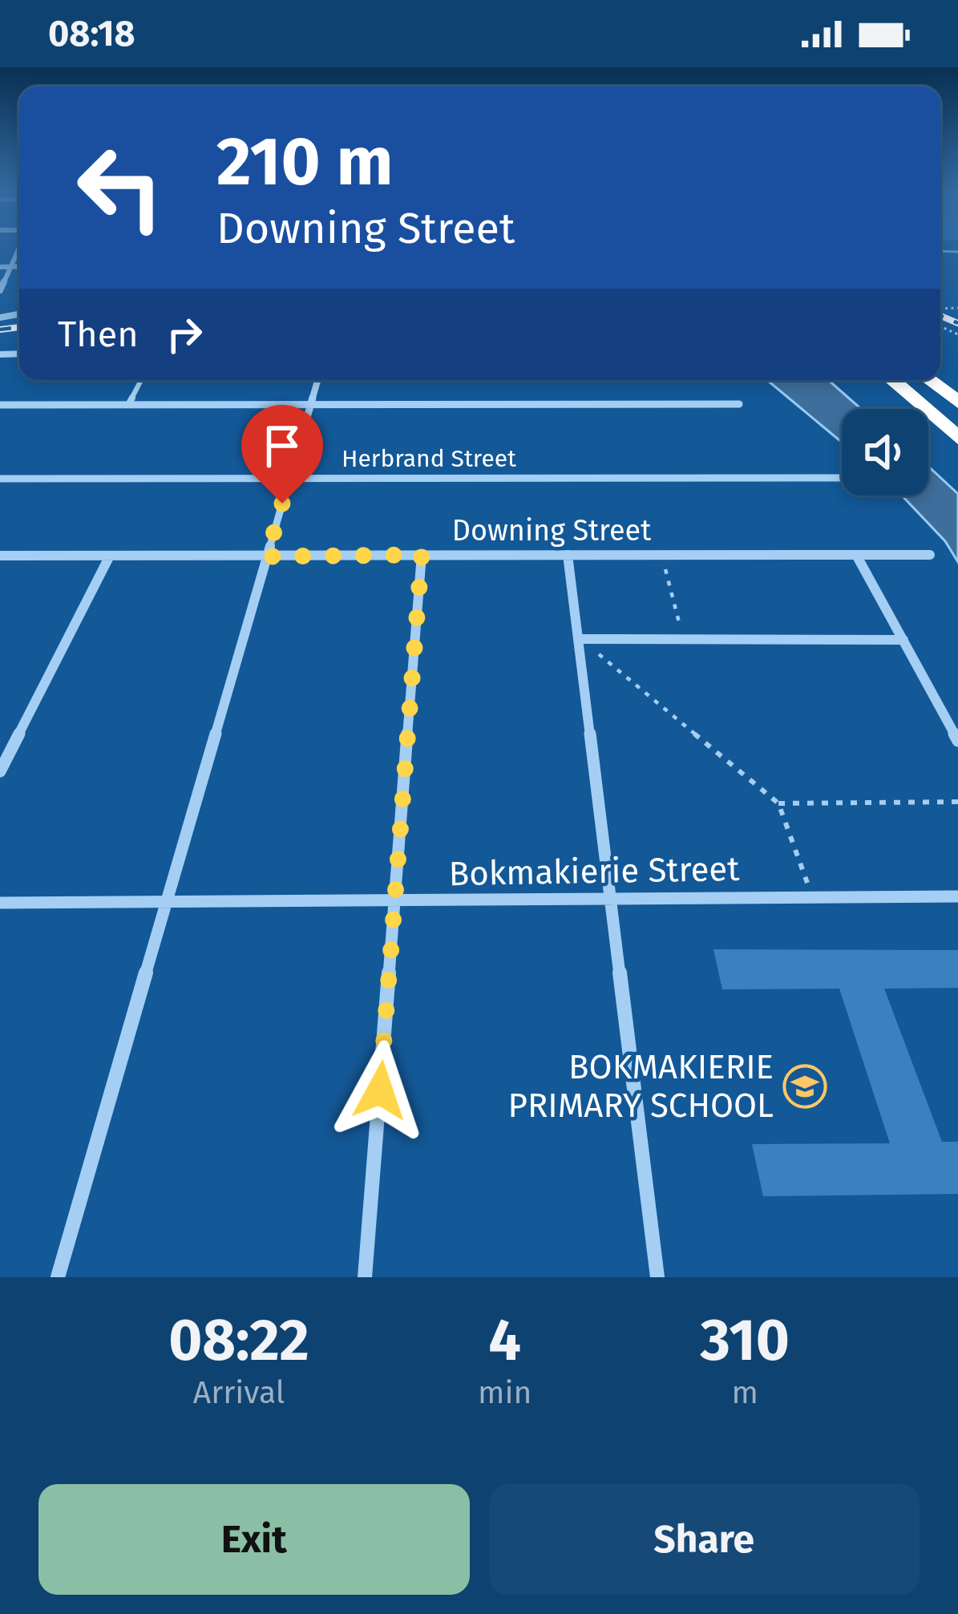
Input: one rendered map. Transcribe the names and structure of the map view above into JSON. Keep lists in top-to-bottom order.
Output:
{
  "streets": {
    "street": ["Herbrand Street", "Downing Street", "Bokmakierie Street"]
  },
  "places": {
    "school or university": ["BOKMAKIERIE PRIMARY SCHOOL"]
  },
  "page": {
    "status": "08:18",
    "turn": ["210 m", "Downing Street"],
    "then": "Then",
    "eta": [
      "08:22",
      "Arrival",
      "4",
      "min",
      "310",
      "m"
    ],
    "buttons": ["Exit", "Share"]
  }
}
